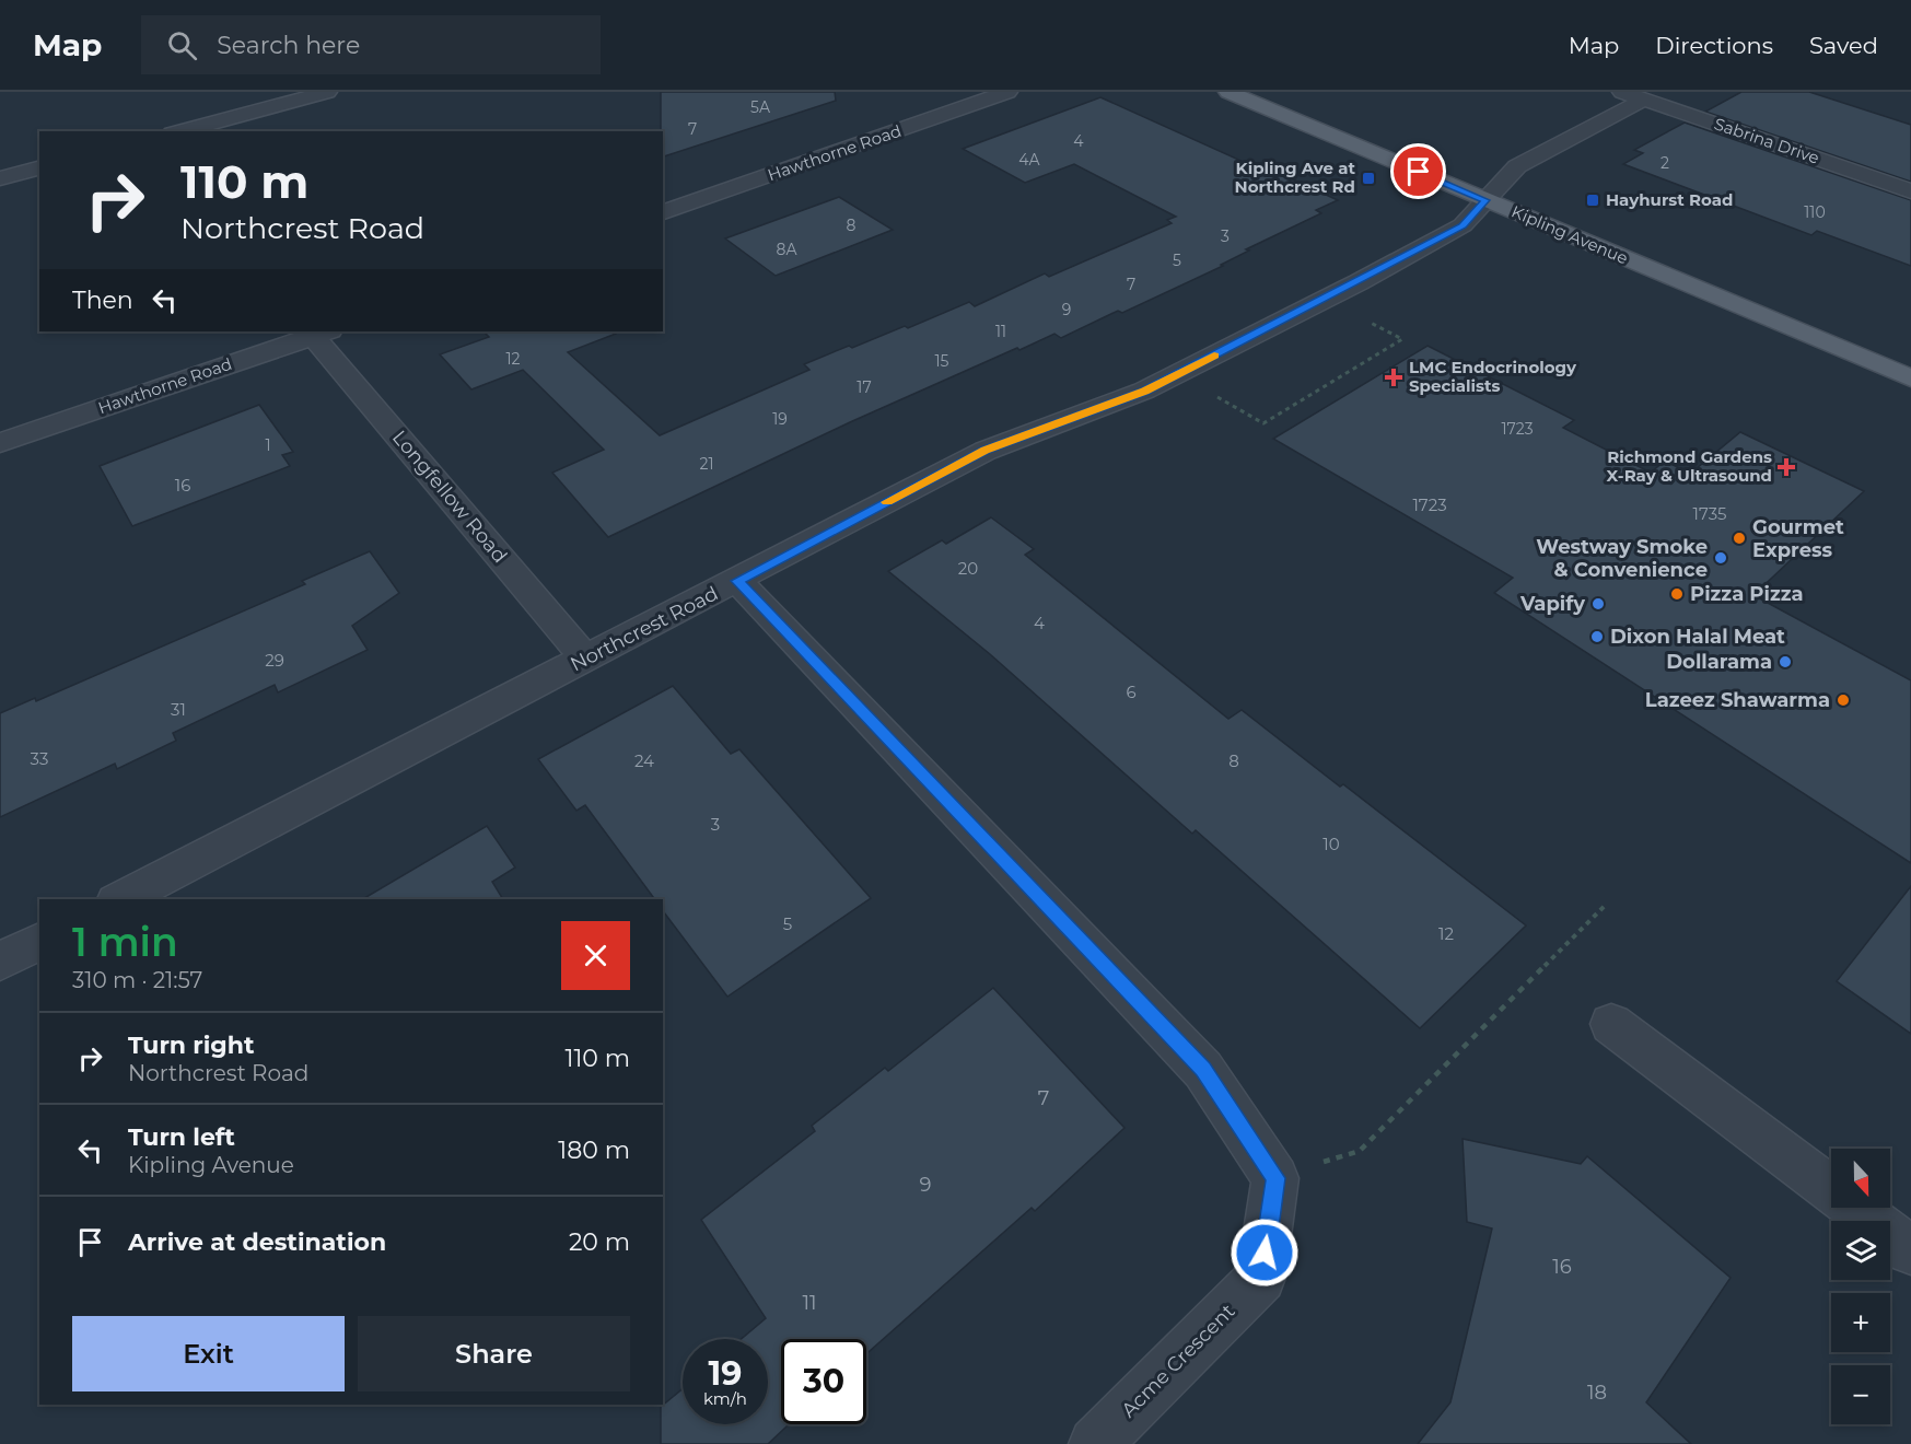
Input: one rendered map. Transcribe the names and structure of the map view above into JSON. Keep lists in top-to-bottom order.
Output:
{
  "streets": {
    "main road": ["Kipling Avenue"],
    "street": [
      "Sabrina Drive",
      "Hawthorne Road",
      "Longfellow Road",
      "Northcrest Road",
      "Acme Crescent"
    ]
  },
  "crossings": [
    ["Hawthorne Road", "Longfellow Road"],
    ["Kipling Avenue", "Northcrest Road"],
    ["Longfellow Road", "Northcrest Road"]
  ],
  "places": {
    "transit": ["Kipling Ave at Northcrest Rd", "Hayhurst Road"],
    "health": ["LMC Endocrinology Specialists", "Richmond Gardens X-Ray & Ultrasound"],
    "other": [
      "Gourmet Express",
      "Westway Smoke & Convenience",
      "Pizza Pizza",
      "Vapify",
      "Dixon Halal Meat",
      "Dollarama",
      "Lazeez Shawarma"
    ]
  },
  "house_numbers": [
    "5A",
    "7",
    "4",
    "4A",
    "2",
    "110",
    "8",
    "3",
    "8A",
    "5",
    "7",
    "9",
    "11",
    "12",
    "15",
    "17",
    "19",
    "1723",
    "1",
    "21",
    "16",
    "1723",
    "1735",
    "20",
    "4",
    "29",
    "6",
    "31",
    "33",
    "24",
    "8",
    "3",
    "10",
    "5",
    "12",
    "7",
    "9",
    "16",
    "11",
    "18"
  ],
  "north": "bottom",
  "page": {
    "header": "Map",
    "search": "Search here",
    "nav": ["Map", "Directions", "Saved"],
    "turn": ["110 m", "Northcrest Road"],
    "then": "Then",
    "heading": ["1 min", "310 m · 21:57"],
    "list": [
      {
        "name": "Turn right",
        "note": "Northcrest Road",
        "value": "110 m"
      },
      {
        "name": "Turn left",
        "note": "Kipling Avenue",
        "value": "180 m"
      },
      {
        "name": "Arrive at destination",
        "value": "20 m"
      }
    ],
    "map_buttons": ["+", "−"],
    "buttons": ["Exit", "Share"],
    "speed": "19 km/h",
    "limit": "30"
  }
}
